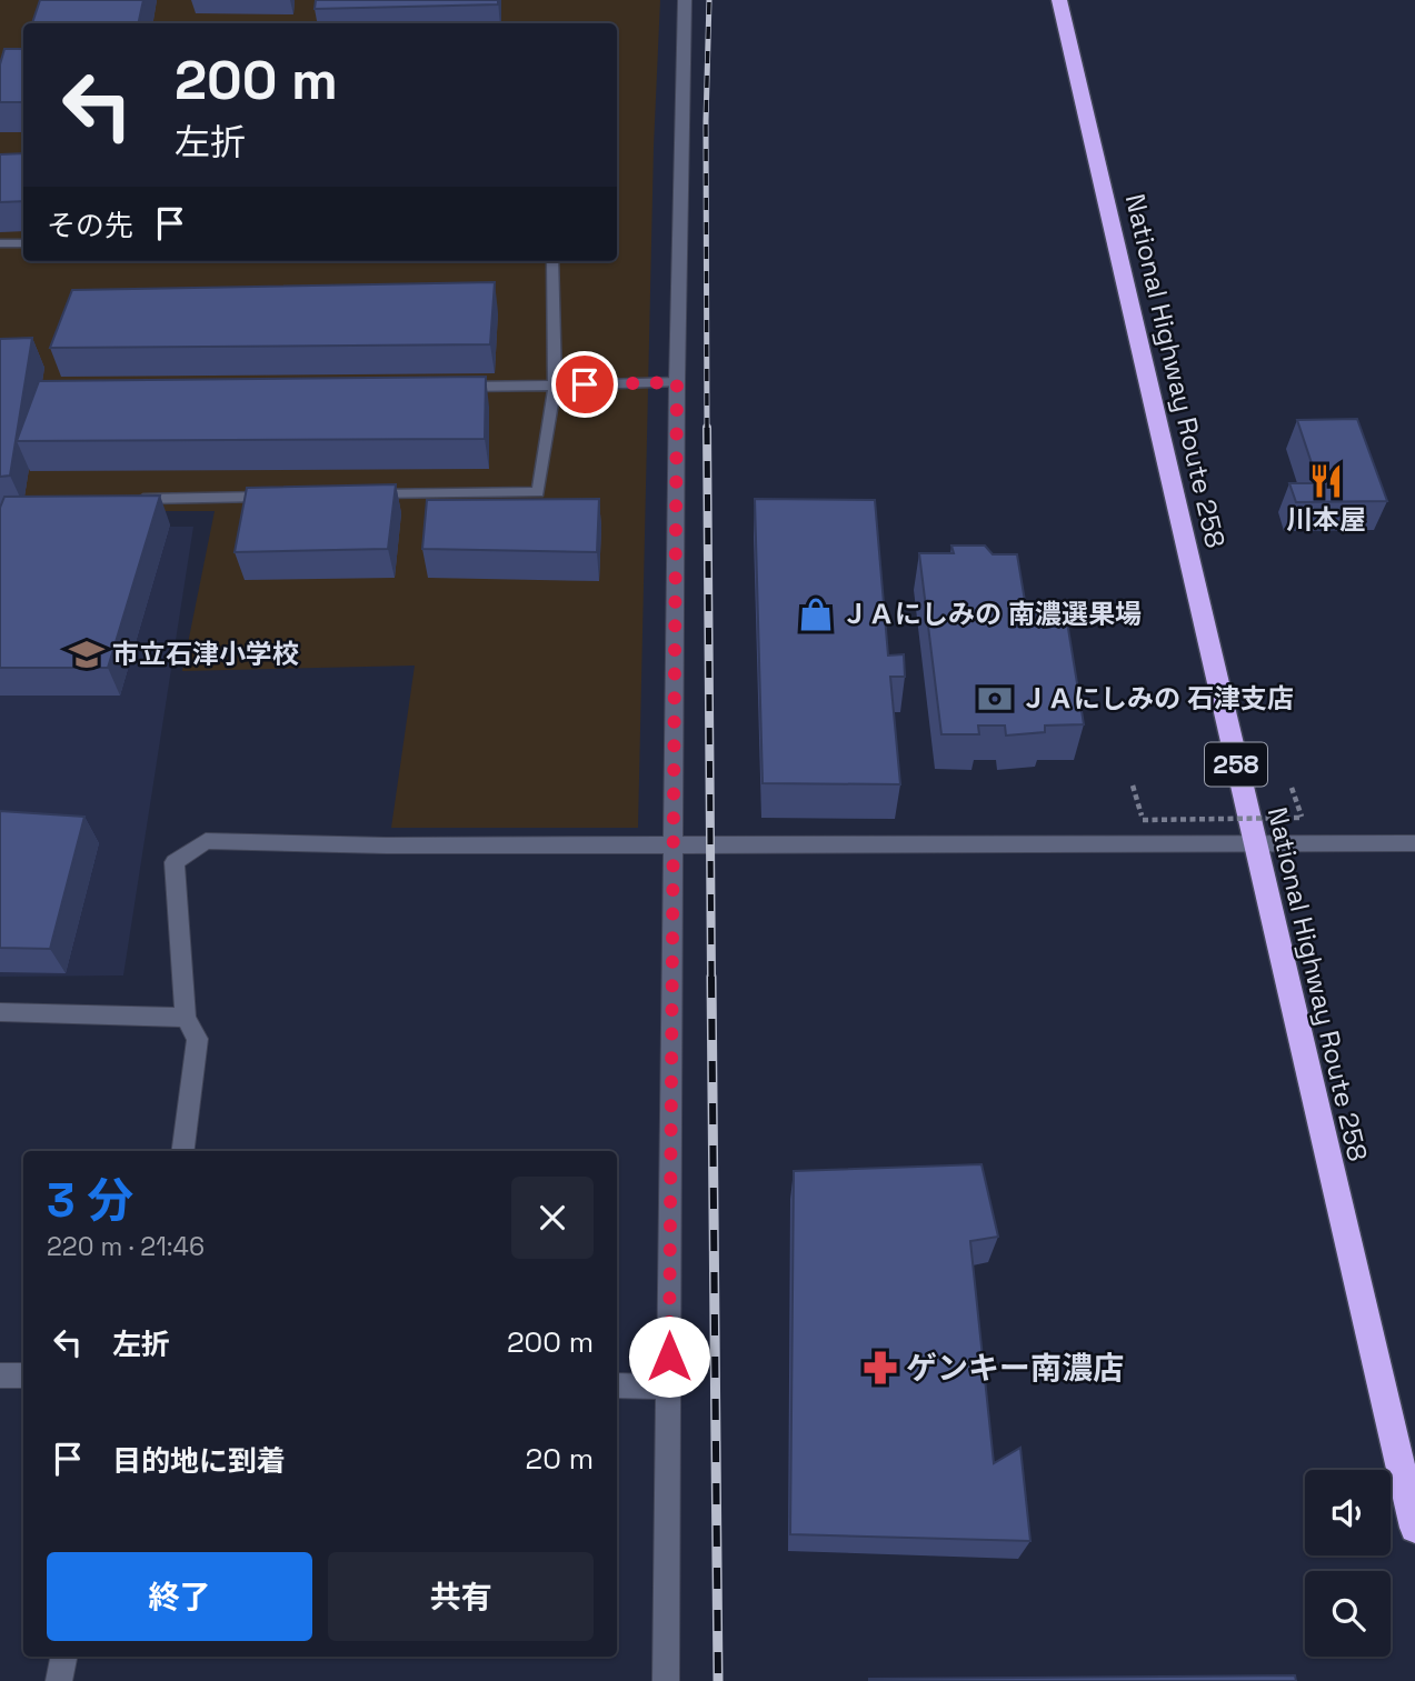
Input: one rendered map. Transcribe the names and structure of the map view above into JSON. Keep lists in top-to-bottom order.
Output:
{
  "streets": {
    "highway": ["National Highway Route 258", "258"]
  },
  "places": {
    "restaurant": ["川本屋"],
    "shop": ["ＪＡにしみの 南濃選果場"],
    "school or university": ["市立石津小学校"],
    "bank": ["ＪＡにしみの 石津支店"],
    "pharmacy": ["ゲンキー南濃店"]
  },
  "page": {
    "turn": ["200 m", "左折"],
    "then": "その先",
    "heading": ["3 分", "220 m · 21:46"],
    "list": [
      {
        "name": "左折",
        "value": "200 m"
      },
      {
        "name": "目的地に到着",
        "value": "20 m"
      }
    ],
    "buttons": ["終了", "共有"]
  }
}
